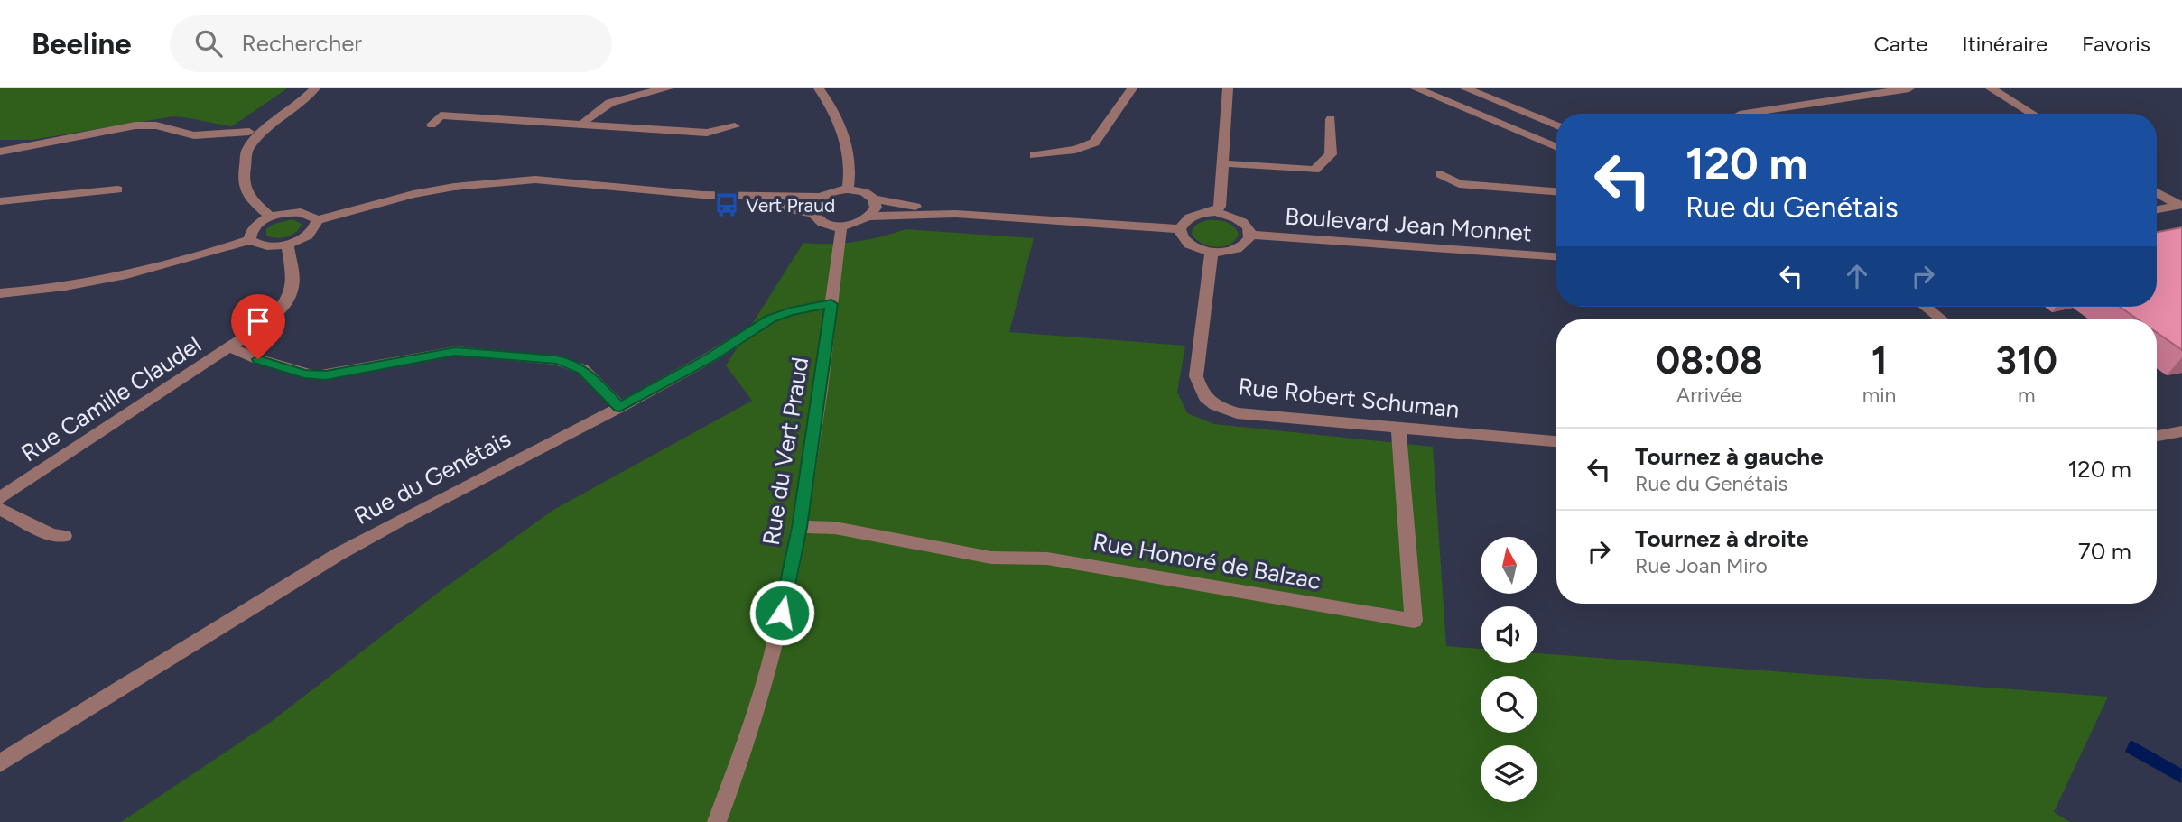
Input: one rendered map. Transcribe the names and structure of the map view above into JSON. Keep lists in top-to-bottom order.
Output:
{
  "streets": {
    "street": [
      "Boulevard Jean Monnet",
      "Rue Robert Schuman",
      "Rue Camille Claudel",
      "Rue du Vert Praud",
      "Rue du Genétais",
      "Rue Honoré de Balzac"
    ]
  },
  "crossings": [
    ["Rue Robert Schuman", "Rue Honoré de Balzac"],
    ["Rue du Vert Praud", "Rue du Genétais"],
    ["Rue du Vert Praud", "Rue Honoré de Balzac"]
  ],
  "places": {
    "bus stop": ["Vert Praud"]
  },
  "north": "top",
  "page": {
    "header": "Beeline",
    "search": "Rechercher",
    "nav": ["Carte", "Itinéraire", "Favoris"],
    "turn": ["120 m", "Rue du Genétais"],
    "eta": [
      "08:08",
      "Arrivée",
      "1",
      "min",
      "310",
      "m"
    ],
    "list": [
      {
        "name": "Tournez à gauche",
        "note": "Rue du Genétais",
        "value": "120 m"
      },
      {
        "name": "Tournez à droite",
        "note": "Rue Joan Miro",
        "value": "70 m"
      }
    ]
  }
}
